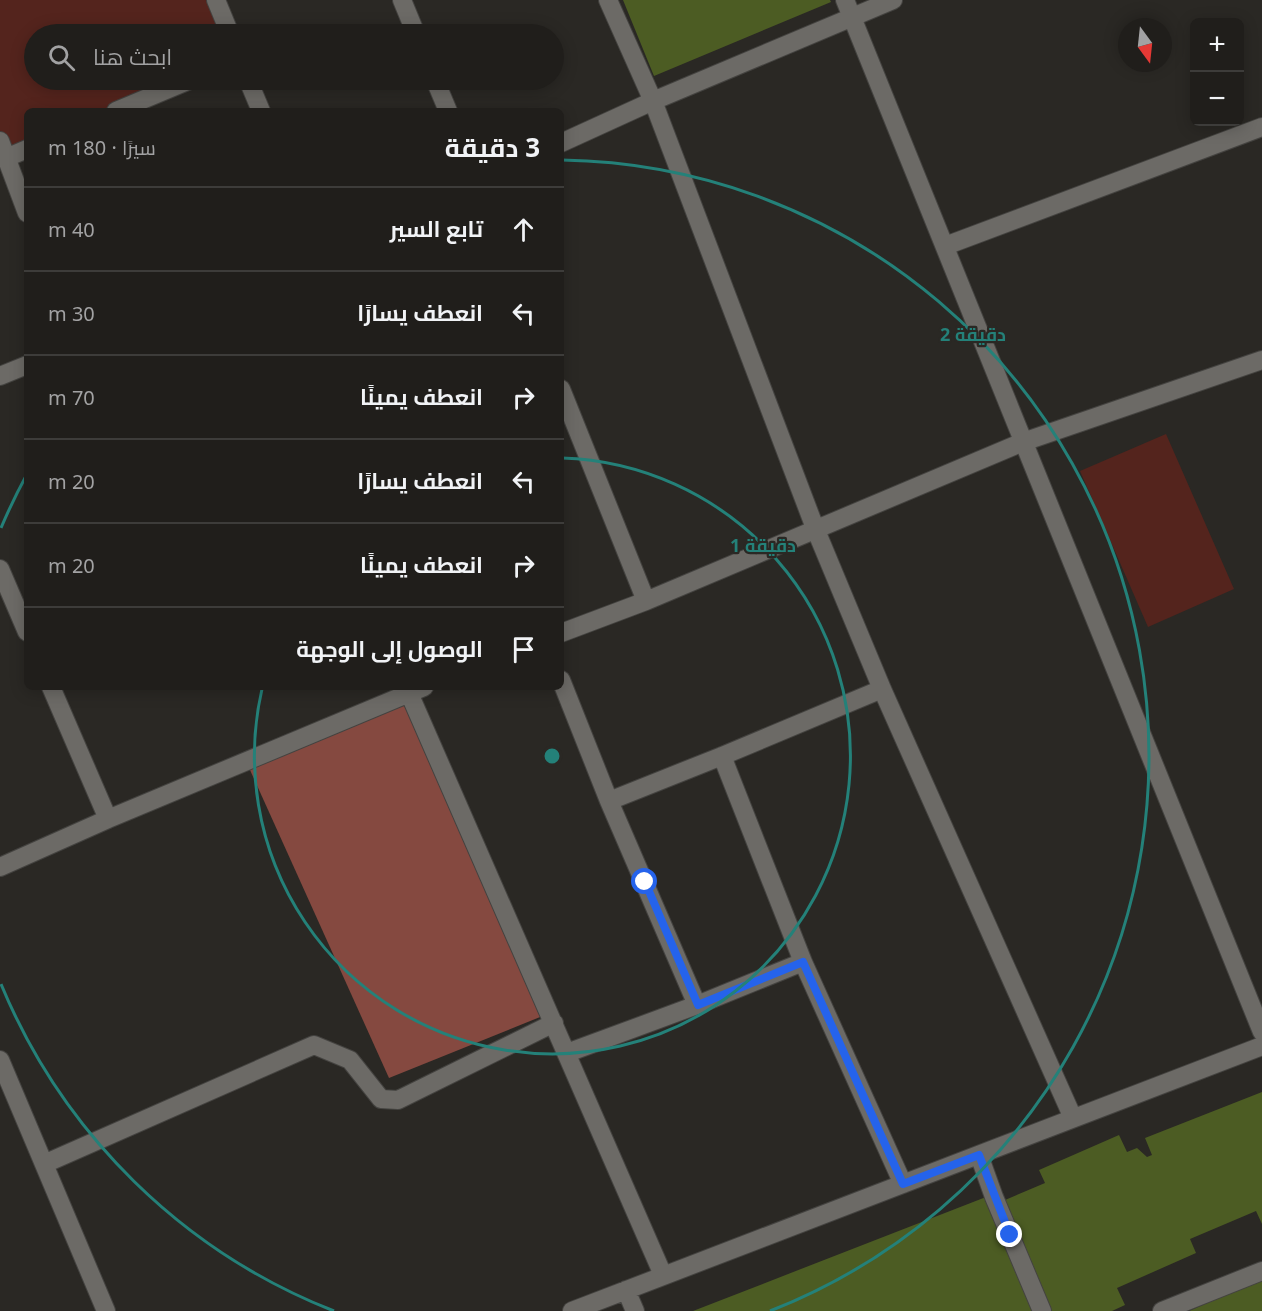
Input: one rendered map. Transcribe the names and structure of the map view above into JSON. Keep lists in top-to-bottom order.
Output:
{
  "north": "bottom",
  "page": {
    "map_buttons": ["+", "−"],
    "search": "ابحث هنا",
    "heading": ["3 دقيقة", "سيرًا · 180 m"],
    "list": [
      ["تابع السير", "40 m"],
      ["انعطف يسارًا", "30 m"],
      ["انعطف يمينًا", "70 m"],
      ["انعطف يسارًا", "20 m"],
      ["انعطف يمينًا", "20 m"],
      "الوصول إلى الوجهة"
    ]
  },
  "rings": ["2 دقيقة", "1 دقيقة"]
}
